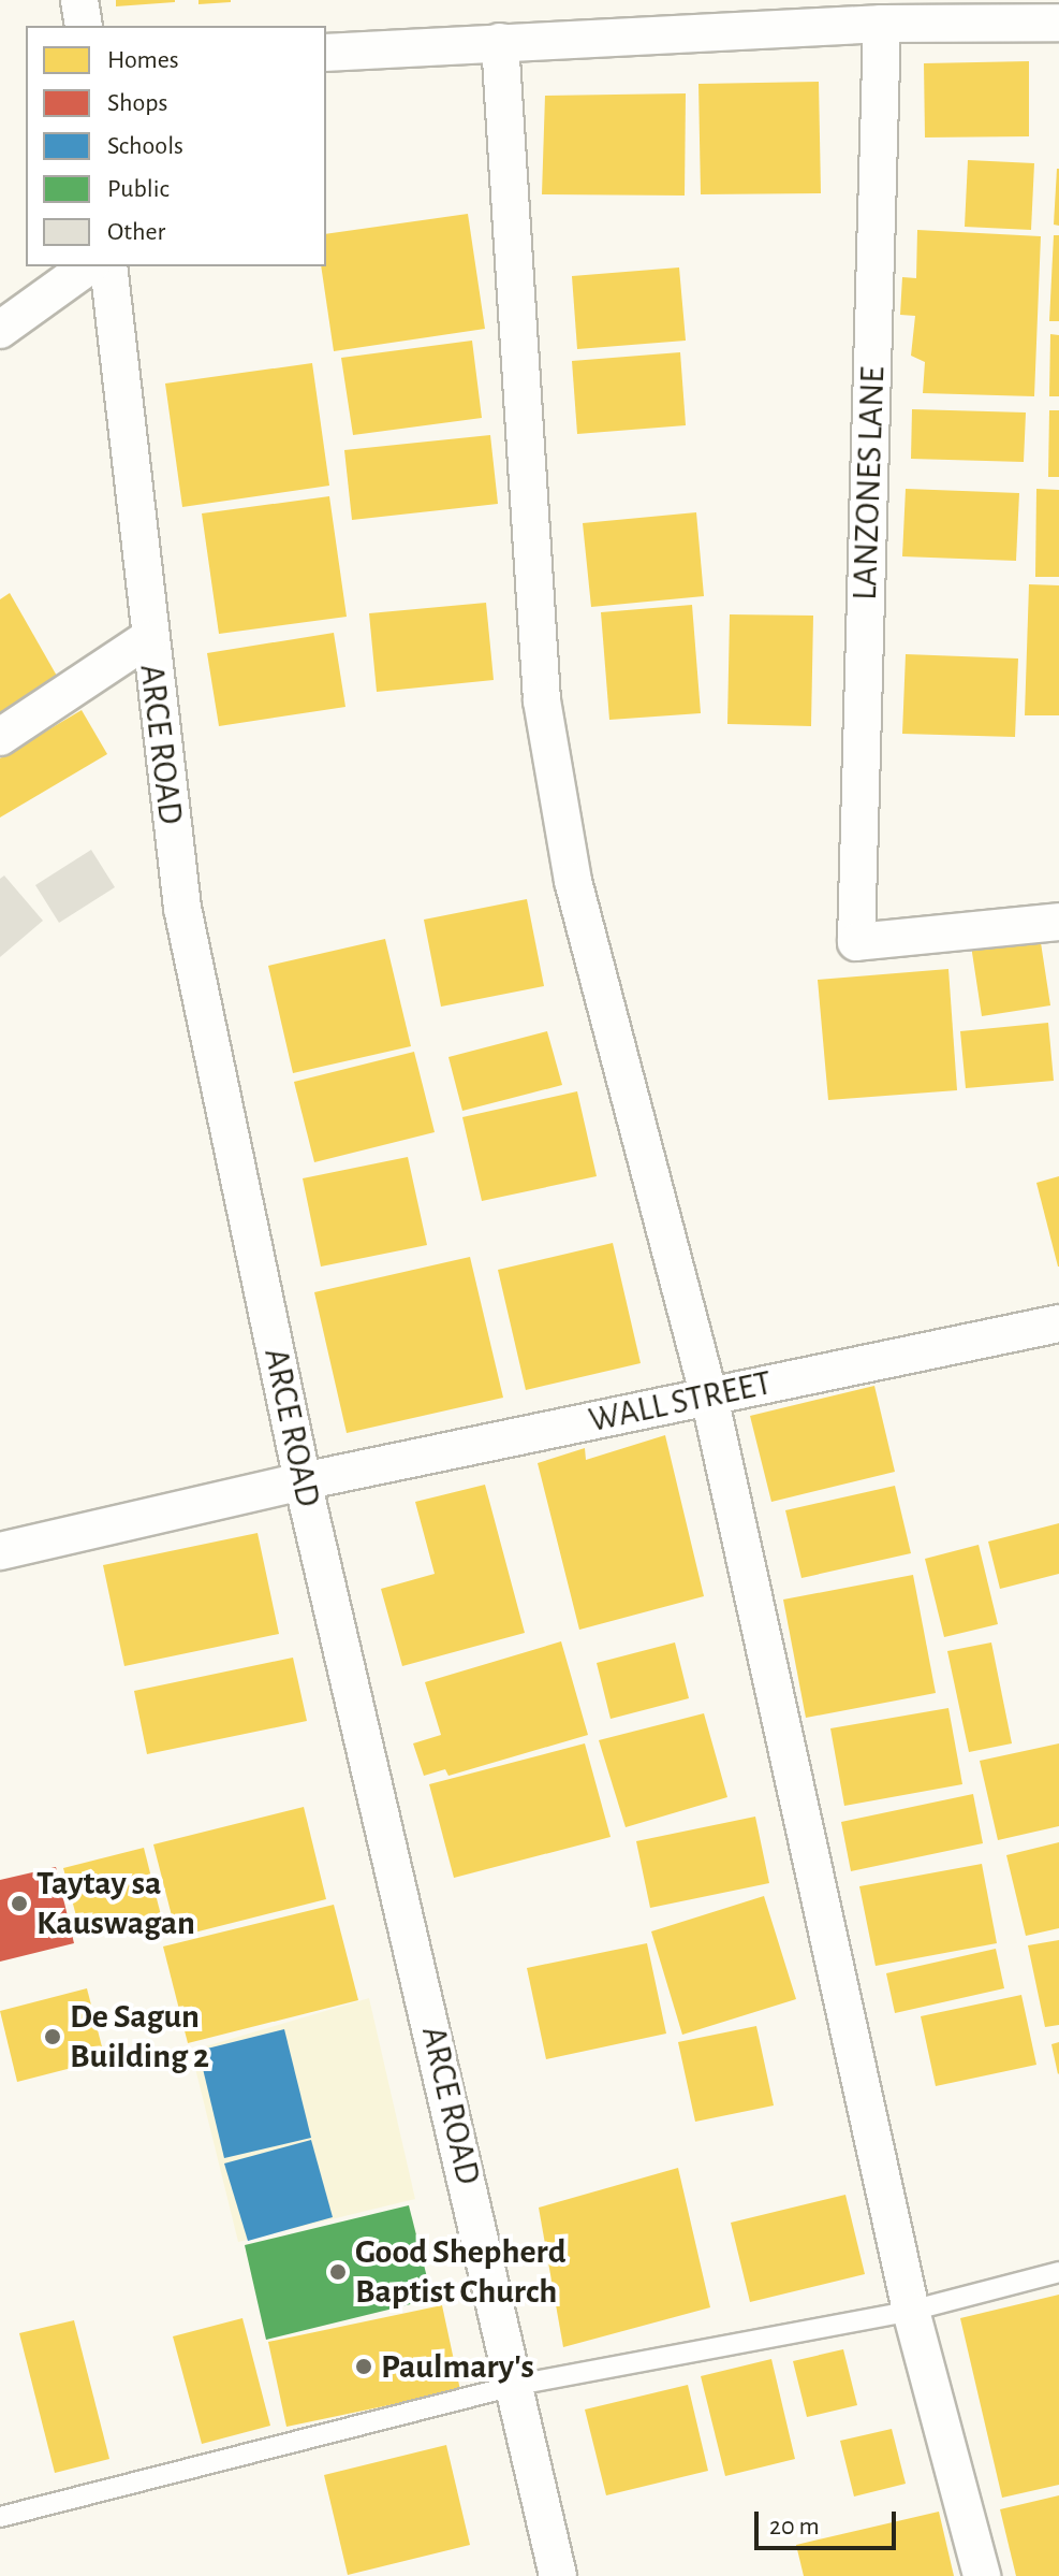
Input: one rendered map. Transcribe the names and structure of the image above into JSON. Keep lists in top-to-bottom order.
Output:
{
  "streets": {
    "street": ["LANZONES LANE", "ARCE ROAD", "WALL STREET"]
  },
  "crossings": [
    ["ARCE ROAD", "WALL STREET"]
  ],
  "places": [
    "Taytay sa Kauswagan",
    "De Sagun Building 2",
    "Good Shepherd Baptist Church",
    "Paulmary's"
  ],
  "legend": [
    "Homes",
    "Shops",
    "Schools",
    "Public",
    "Other"
  ],
  "scale_bar": "20 m"
}
